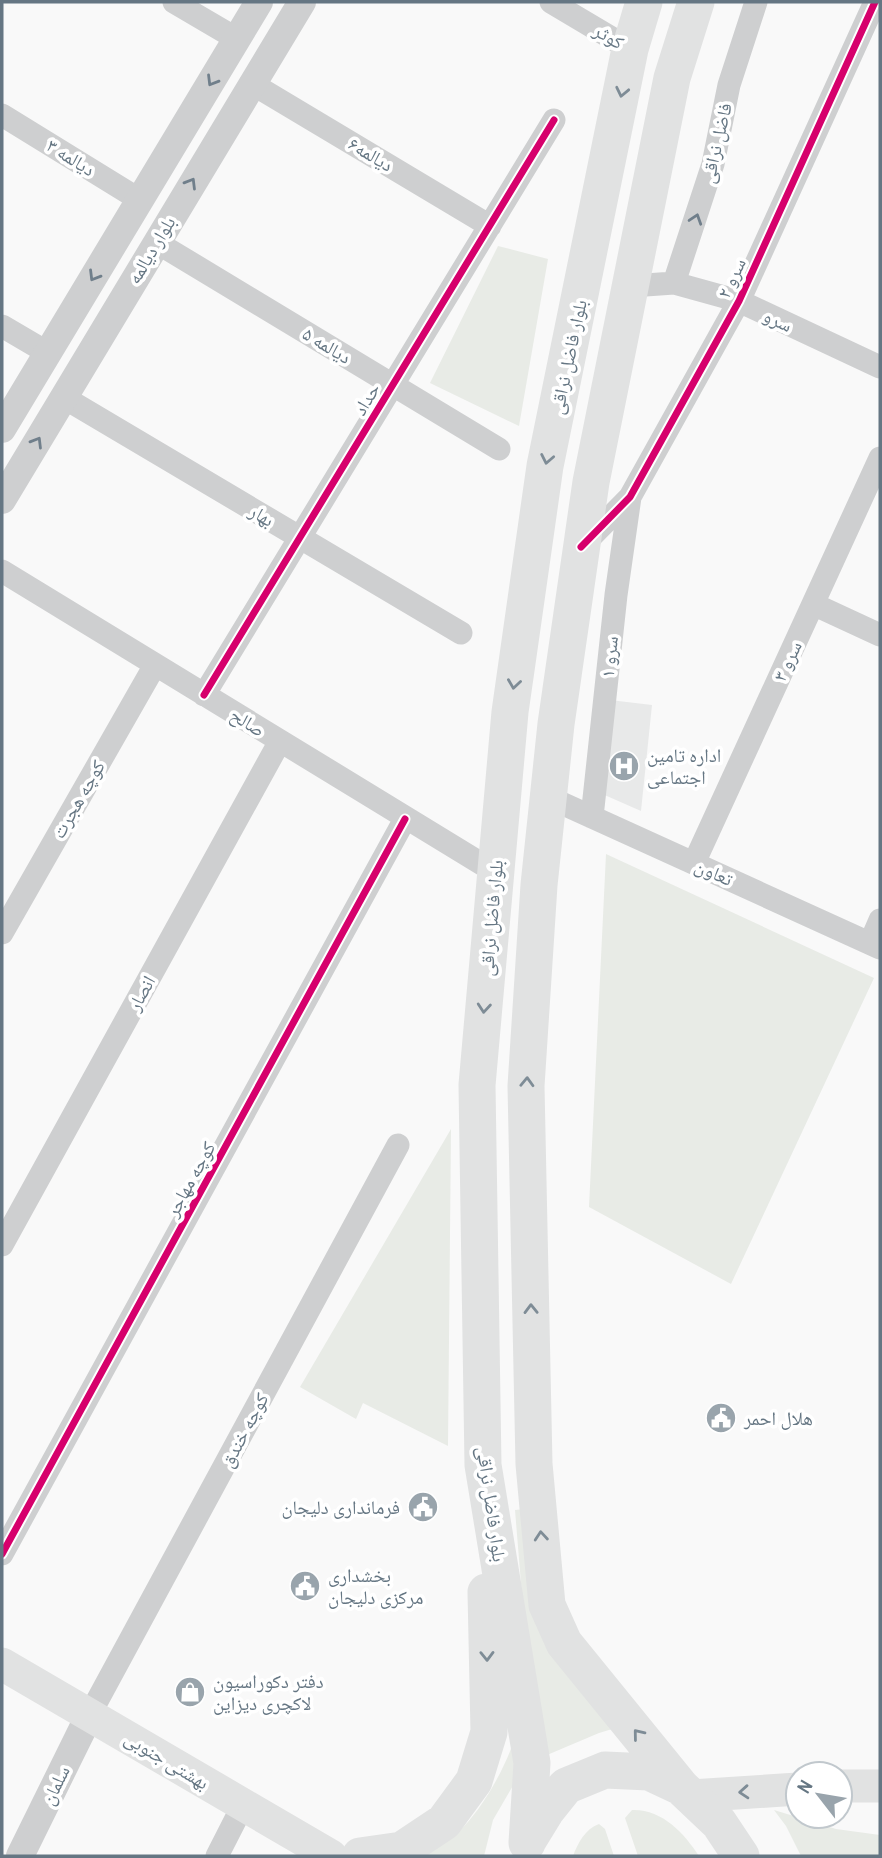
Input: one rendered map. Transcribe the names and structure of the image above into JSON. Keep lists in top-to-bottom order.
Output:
{
  "streets": {
    "main road": ["بلوار فاضل نراقی", "بهشتی جنوبی"],
    "street": [
      "کوثر",
      "فاضل نراقی",
      "دیالمه۶",
      "دیالمه ۳",
      "بلوار دیالمه",
      "سرو ۲",
      "سرو",
      "دیالمه ۵",
      "حداد",
      "بهار",
      "سرو ۱",
      "سرو ۳",
      "صالح",
      "کوچه هجرت",
      "تعاون",
      "انصار",
      "کوچه مهاجر",
      "کوچه خندق",
      "سلمان"
    ]
  },
  "crossings": [
    ["کوثر", "بلوار فاضل نراقی"],
    ["فاضل نراقی", "سرو"],
    ["دیالمه۶", "بلوار دیالمه"],
    ["دیالمه۶", "حداد"],
    ["دیالمه ۳", "بلوار دیالمه"],
    ["بلوار دیالمه", "دیالمه ۵"],
    ["بلوار دیالمه", "بهار"],
    ["سرو ۲", "سرو"],
    ["سرو ۲", "سرو ۱"],
    ["دیالمه ۵", "حداد"],
    ["بلوار فاضل نراقی", "صالح"],
    ["حداد", "بهار"],
    ["حداد", "صالح"],
    ["سرو ۱", "تعاون"],
    ["سرو ۳", "تعاون"],
    ["صالح", "کوچه هجرت"],
    ["صالح", "انصار"],
    ["صالح", "کوچه مهاجر"],
    ["کوچه خندق", "بهشتی جنوبی"],
    ["کوچه خندق", "سلمان"],
    ["بهشتی جنوبی", "سلمان"]
  ],
  "one_way": ["فاضل نراقی"],
  "places": {
    "hospital": ["اداره تامین اجتماعی"],
    "public building": ["هلال احمر", "فرمانداری دلیجان", "بخشداری مرکزی دلیجان"],
    "shop": ["دفتر دکوراسیون لاکچری دیزاین"]
  },
  "north": "top left"
}
